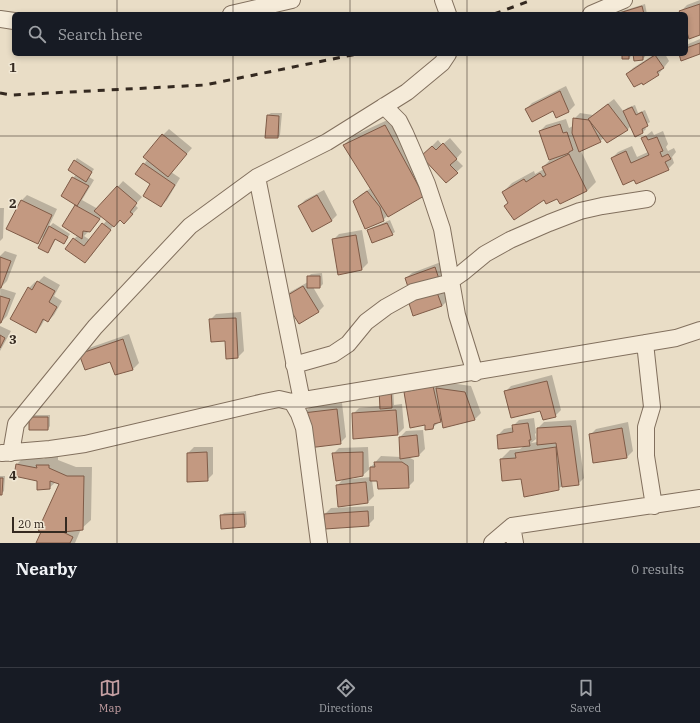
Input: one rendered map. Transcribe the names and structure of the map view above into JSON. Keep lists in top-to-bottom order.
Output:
{
  "scale_bar": "20 m",
  "page": {
    "search": "Search here",
    "scale": "20 m",
    "heading": ["Nearby", "0 results"],
    "nav": ["Map", "Directions", "Saved"]
  },
  "grid": {
    "rows": [
      "1",
      "2",
      "3",
      "4"
    ]
  }
}
